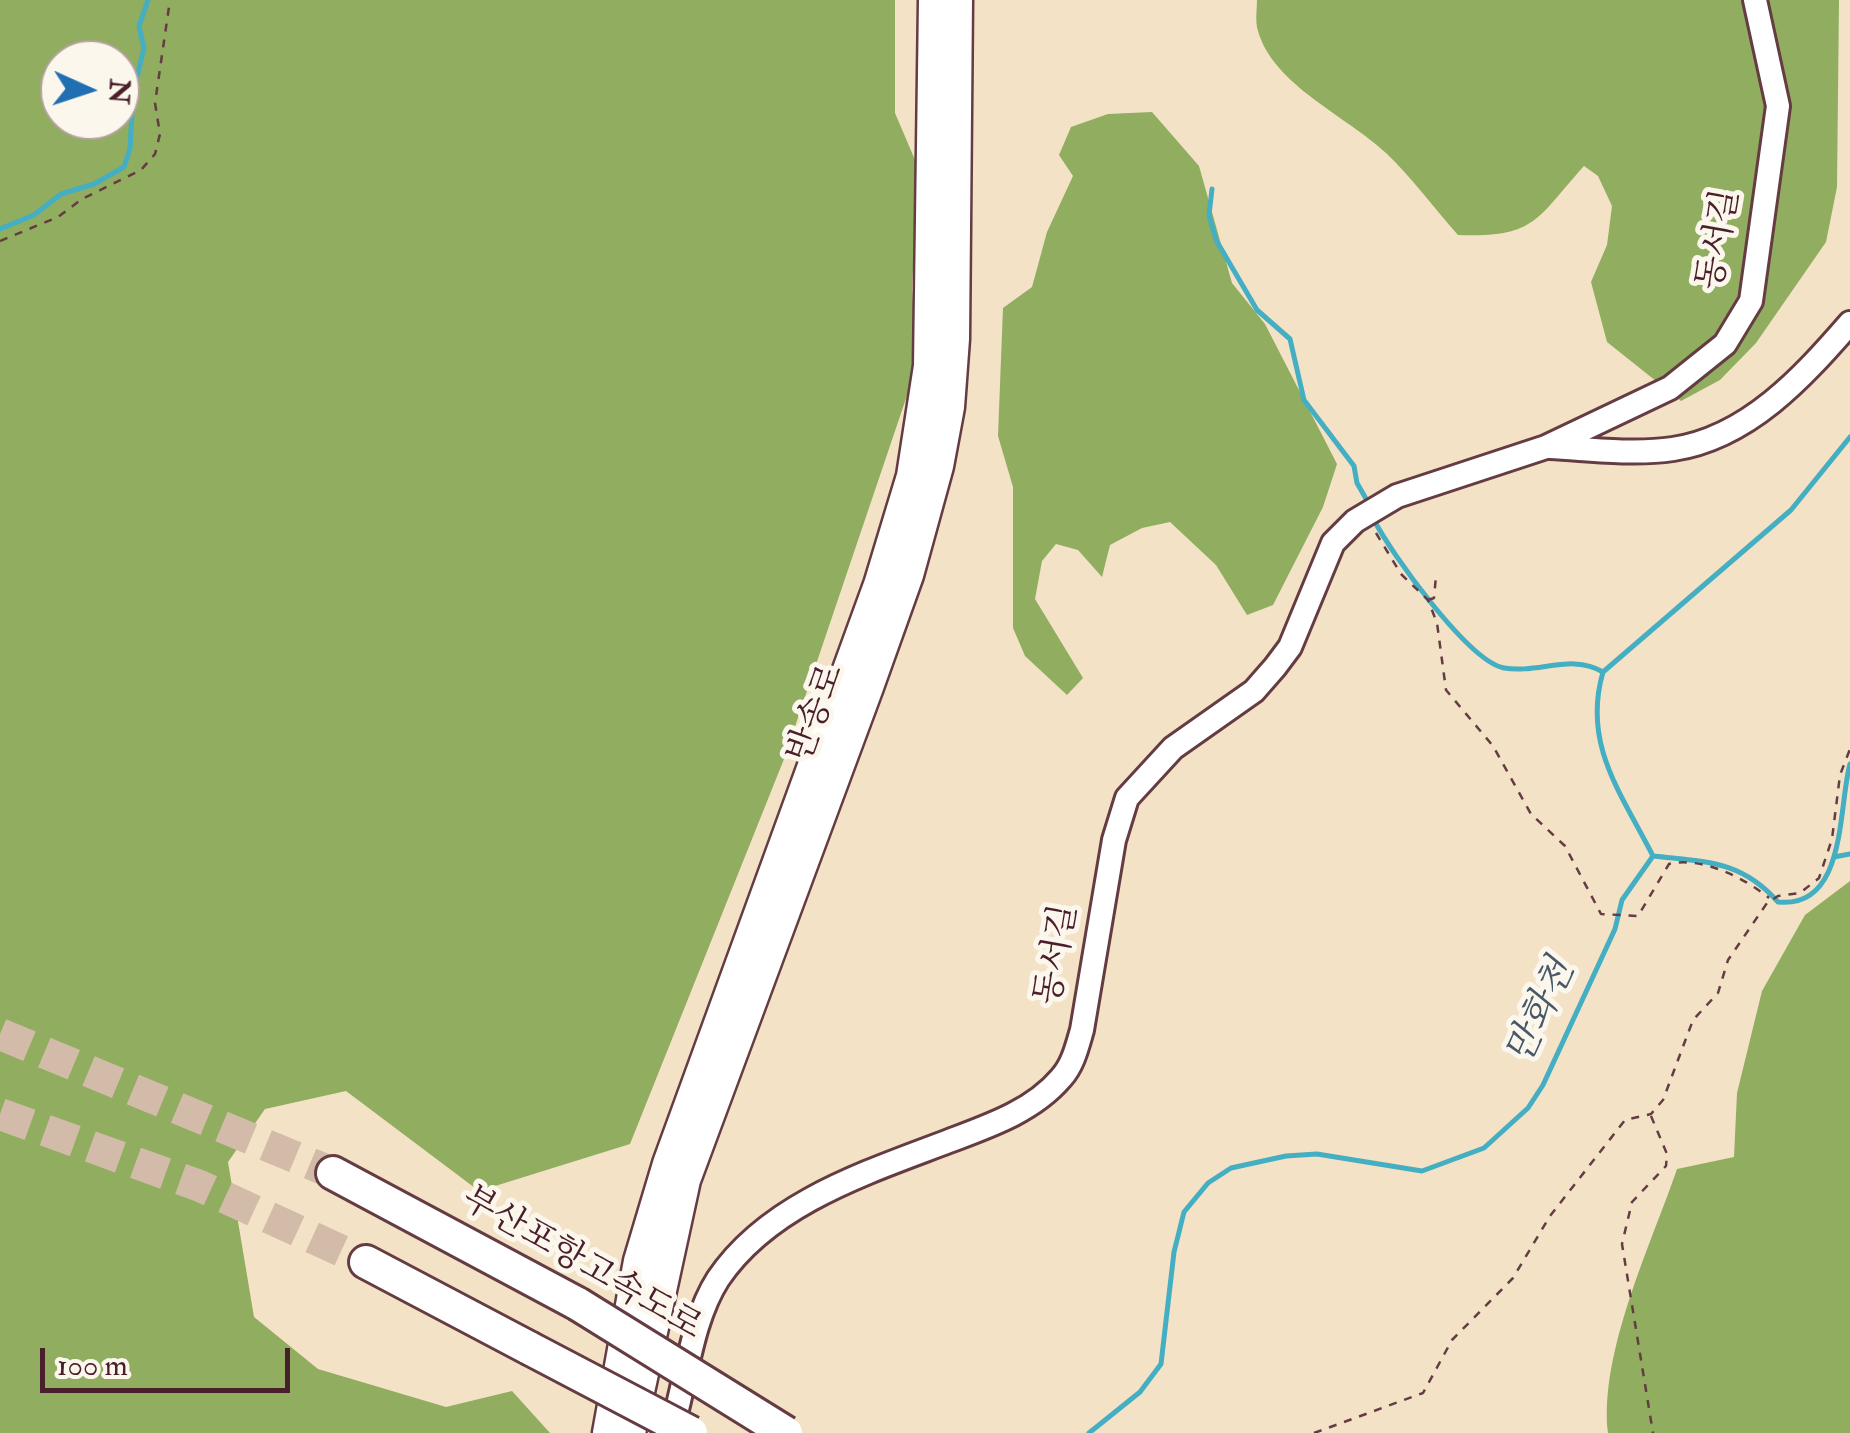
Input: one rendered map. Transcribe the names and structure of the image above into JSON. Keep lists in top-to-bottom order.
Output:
{
  "streets": {
    "highway": ["부산포항고속도로"],
    "main road": ["반송로"],
    "street": ["동서길"]
  },
  "crossings": [
    ["동서길", "반송로"]
  ],
  "water": ["만화천"],
  "scale_bar": "100 m",
  "north": "right"
}
